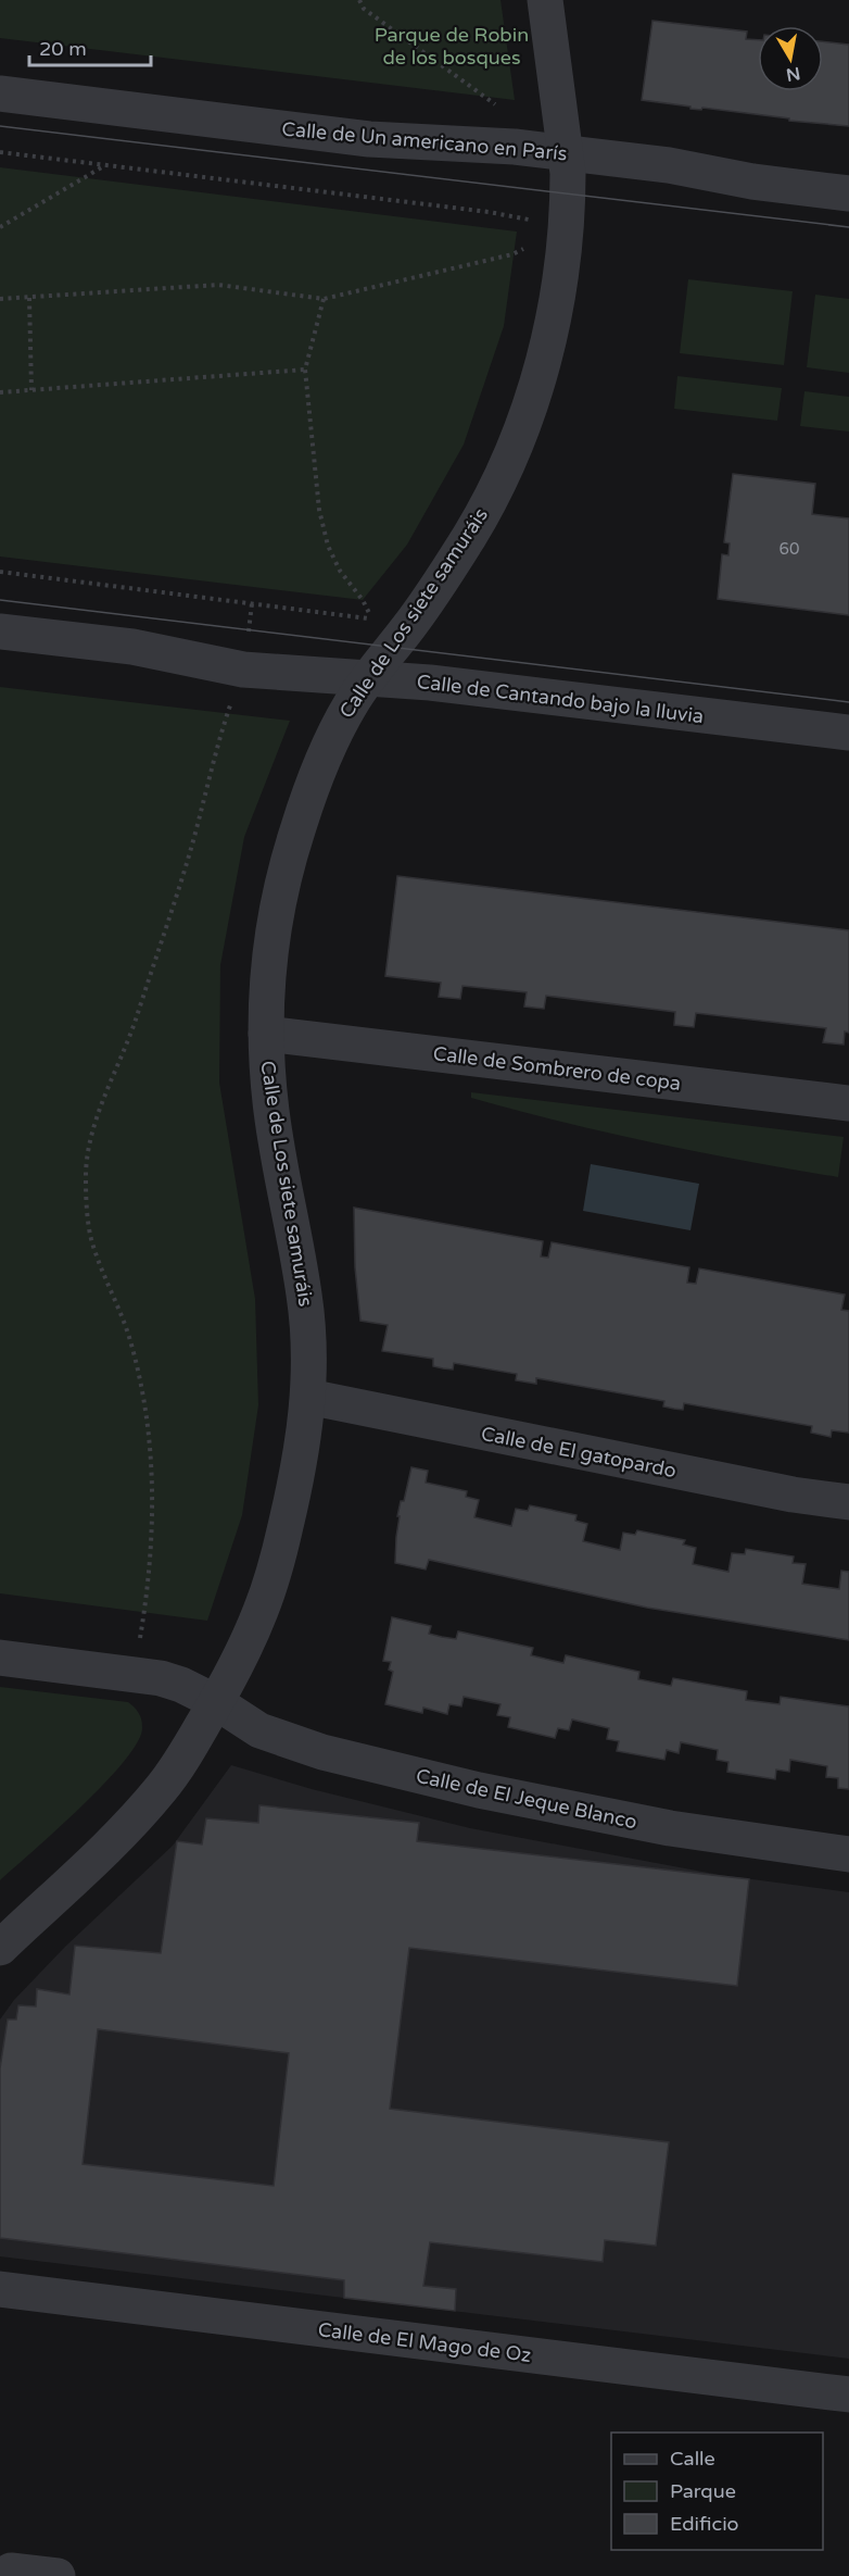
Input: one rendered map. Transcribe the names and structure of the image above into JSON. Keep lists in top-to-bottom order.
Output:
{
  "streets": {
    "street": [
      "Calle de Un americano en París",
      "Calle de Los siete samuráis",
      "Calle de Cantando bajo la lluvia",
      "Calle de Sombrero de copa",
      "Calle de El gatopardo",
      "Calle de El Jeque Blanco",
      "Calle de El Mago de Oz"
    ]
  },
  "crossings": [
    ["Calle de Un americano en París", "Calle de Los siete samuráis"],
    ["Calle de Los siete samuráis", "Calle de Cantando bajo la lluvia"],
    ["Calle de Los siete samuráis", "Calle de Sombrero de copa"],
    ["Calle de Los siete samuráis", "Calle de El gatopardo"],
    ["Calle de Los siete samuráis", "Calle de El Jeque Blanco"]
  ],
  "parks": ["Parque de Robin de los bosques"],
  "house_numbers": ["60"],
  "legend": ["Calle", "Parque", "Edificio"],
  "scale_bar": "20 m",
  "north": "bottom"
}
